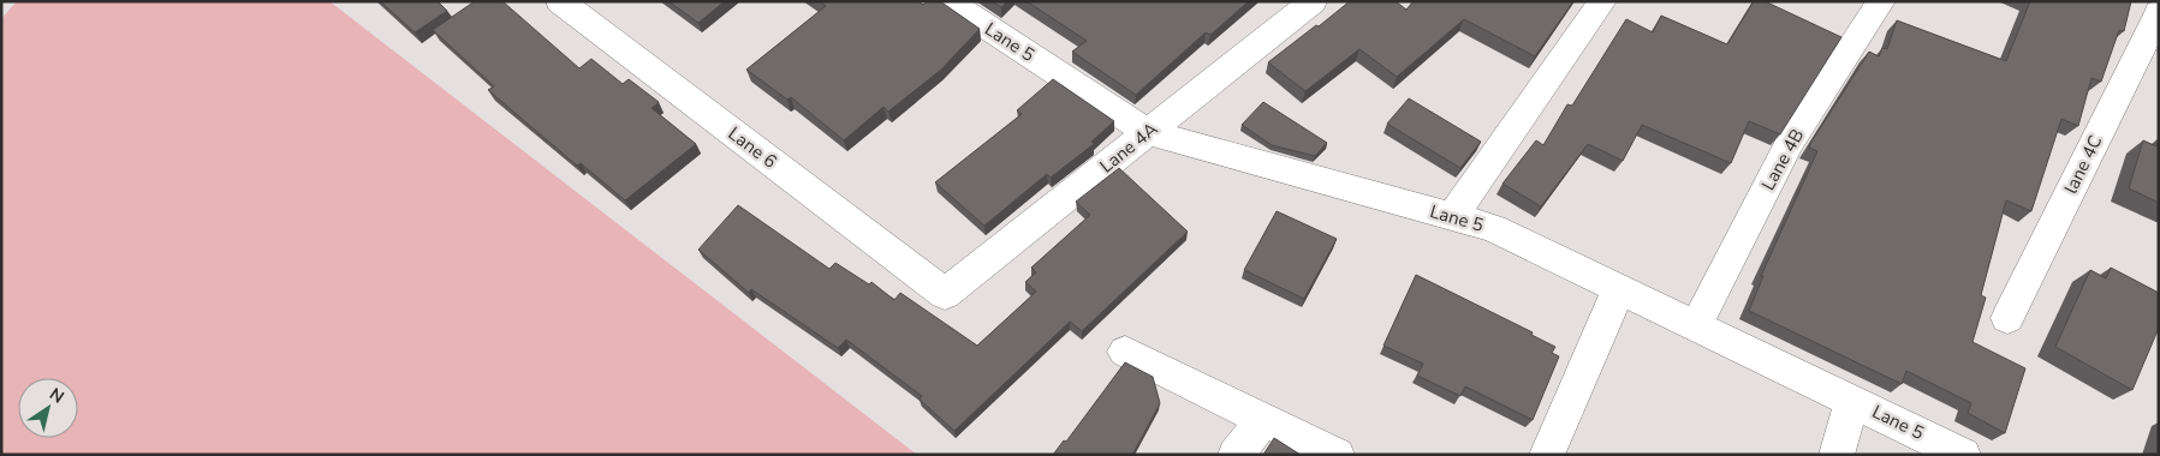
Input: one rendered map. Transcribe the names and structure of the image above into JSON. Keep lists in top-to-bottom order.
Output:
{
  "streets": {
    "street": [
      "Lane 5",
      "Lane 6",
      "Lane 4A",
      "Lane 4B",
      "lane 4C"
    ]
  },
  "crossings": [
    ["Lane 5", "Lane 4A"],
    ["Lane 5", "Lane 4B"],
    ["Lane 6", "Lane 4A"]
  ],
  "north": "top right"
}
